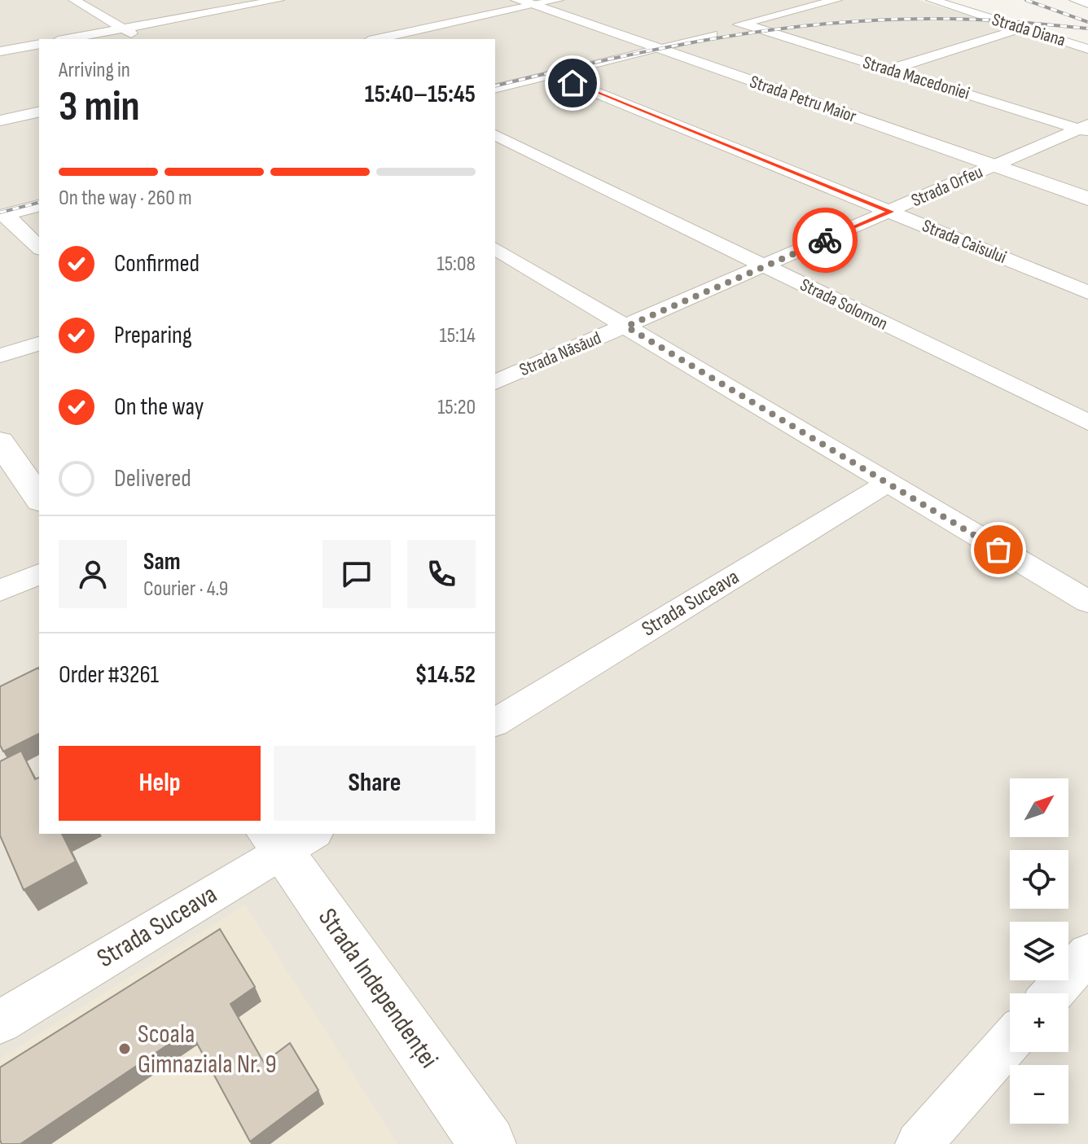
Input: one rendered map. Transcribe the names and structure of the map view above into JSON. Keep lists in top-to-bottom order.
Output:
{
  "streets": {
    "street": [
      "Strada Diana",
      "Strada Macedoniei",
      "Strada Petru Maior",
      "Strada Orfeu",
      "Strada Caisului",
      "Strada Solomon",
      "Strada Năsăud",
      "Strada Suceava",
      "Strada Independenței"
    ]
  },
  "crossings": [
    ["Strada Macedoniei", "Strada Orfeu"],
    ["Strada Petru Maior", "Strada Orfeu"],
    ["Strada Orfeu", "Strada Caisului"],
    ["Strada Orfeu", "Strada Solomon"],
    ["Strada Orfeu", "Strada Năsăud"],
    ["Strada Suceava", "Strada Independenței"]
  ],
  "places": ["Scoala Gimnaziala Nr. 9"],
  "north": "top right",
  "page": {
    "heading": ["3 min", "Arriving in", "15:40–15:45"],
    "panel": [
      "Sam",
      "Courier · 4.9",
      "Order #3261",
      "$14.52"
    ],
    "bar": "On the way · 260 m",
    "list": [
      ["Confirmed", "15:08"],
      ["Preparing", "15:14"],
      ["On the way", "15:20"],
      "Delivered"
    ],
    "buttons": ["Help", "Share"],
    "map_buttons": ["+", "−"]
  }
}
